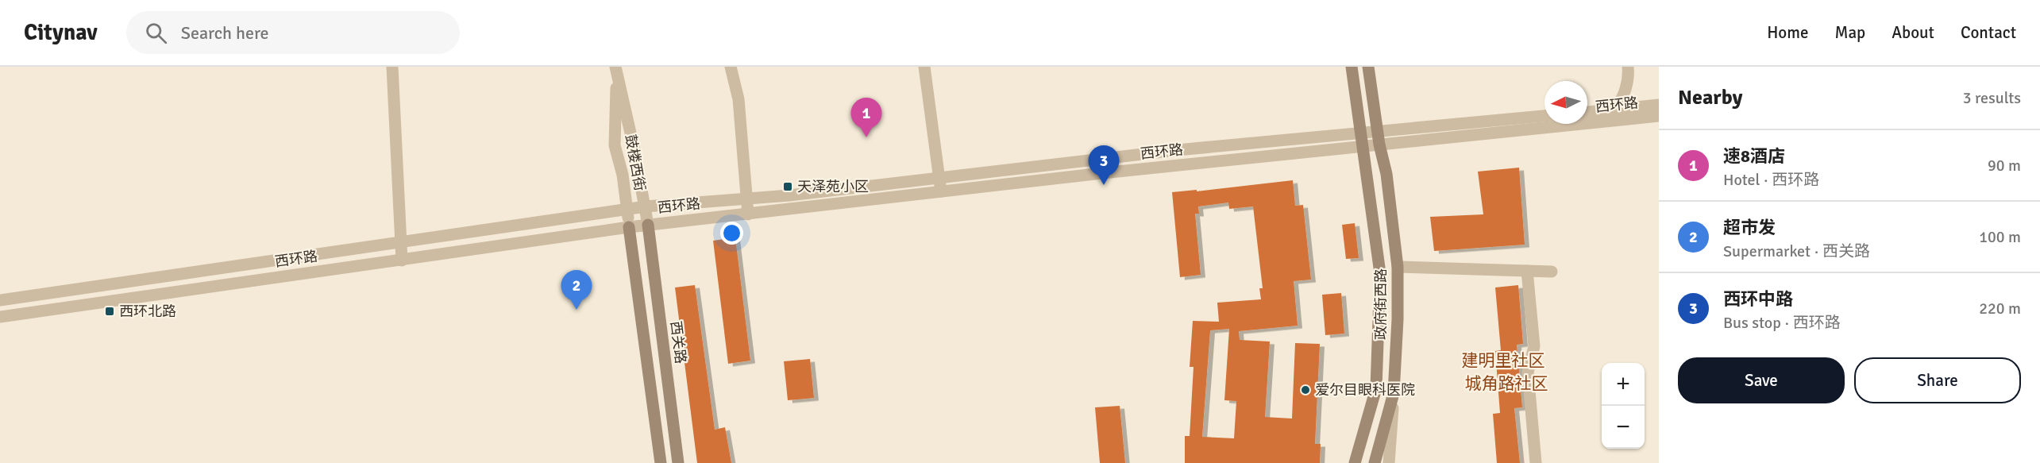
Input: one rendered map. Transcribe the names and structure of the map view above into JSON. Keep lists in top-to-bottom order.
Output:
{
  "streets": {
    "main road": ["政府街西路", "西关路"],
    "street": ["西环路", "鼓楼西街"]
  },
  "crossings": [
    ["西环路", "鼓楼西街"],
    ["西环路", "政府街西路"],
    ["西环路", "西关路"],
    ["鼓楼西街", "西关路"]
  ],
  "districts": ["建明里社区", "城角路社区"],
  "places": {
    "transit": ["天泽苑小区", "西环北路"],
    "other": ["爱尔目眼科医院"]
  },
  "north": "left",
  "page": {
    "header": "Citynav",
    "search": "Search here",
    "nav": [
      "Home",
      "Map",
      "About",
      "Contact"
    ],
    "heading": ["Nearby", "3 results"],
    "pins": ["1", "3", "2"],
    "list": [
      {
        "mark": "1",
        "name": "速8酒店",
        "note": "Hotel · 西环路",
        "value": "90 m"
      },
      {
        "mark": "2",
        "name": "超市发",
        "note": "Supermarket · 西关路",
        "value": "100 m"
      },
      {
        "mark": "3",
        "name": "西环中路",
        "note": "Bus stop · 西环路",
        "value": "220 m"
      }
    ],
    "buttons": ["Save", "Share"],
    "map_buttons": ["+", "−"]
  }
}
